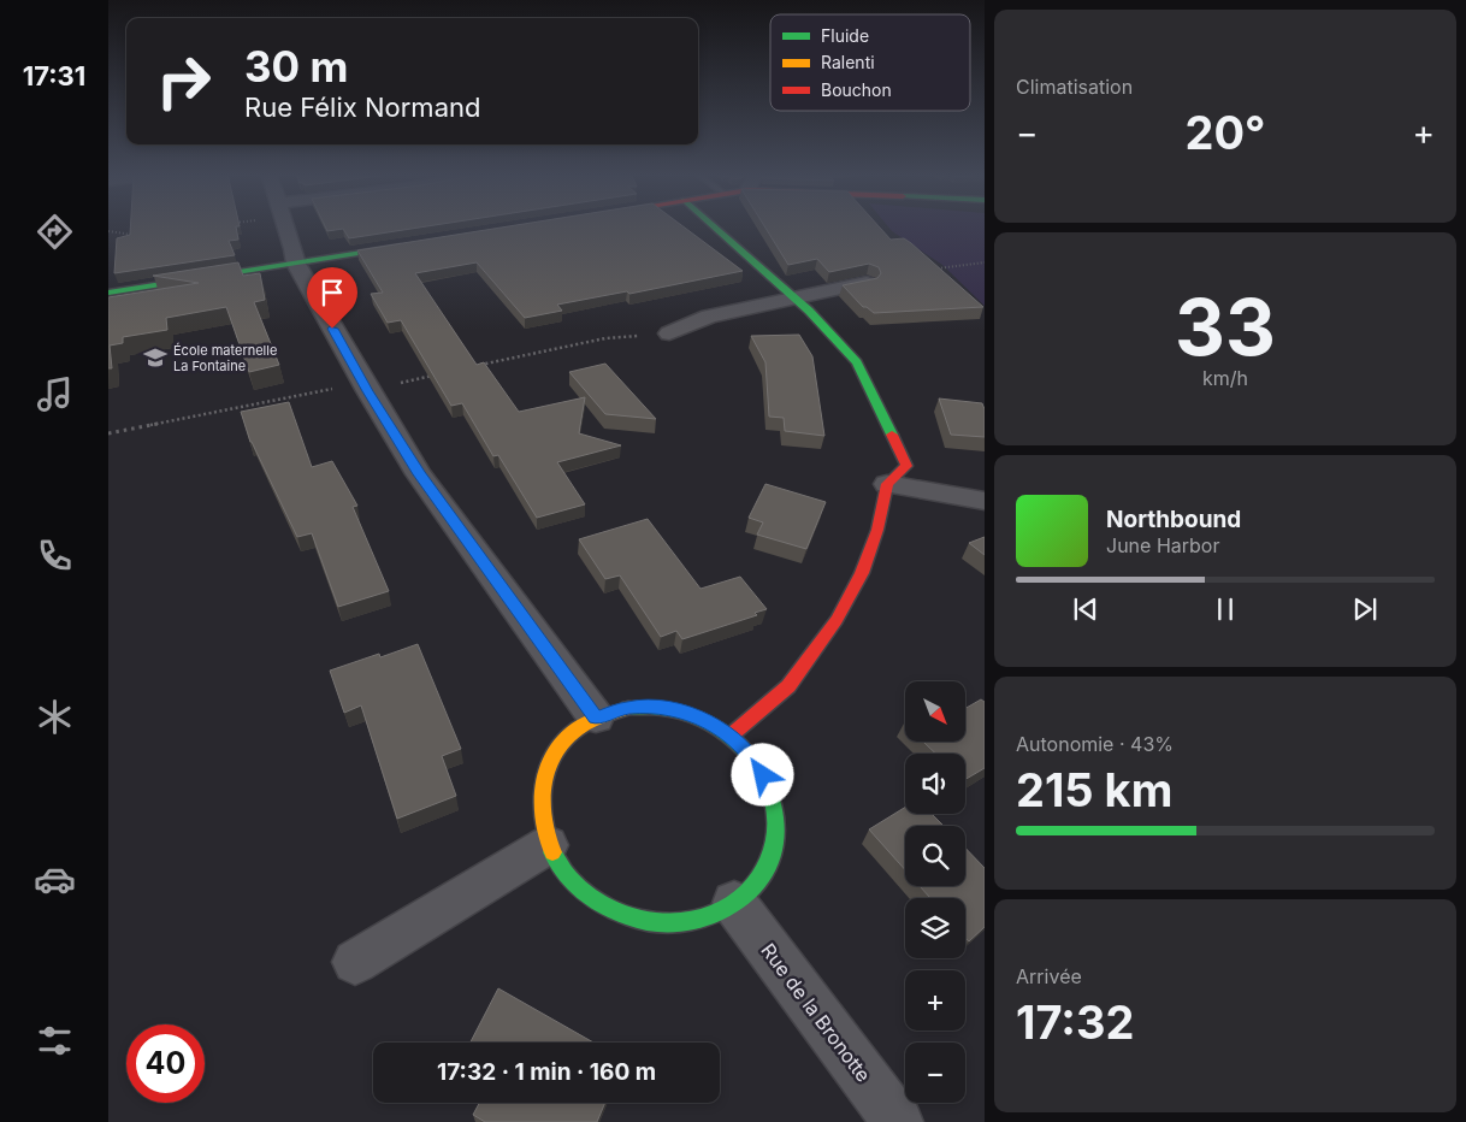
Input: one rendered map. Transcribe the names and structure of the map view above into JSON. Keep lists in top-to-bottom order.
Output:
{
  "streets": {
    "street": ["Rue de la Bronotte"]
  },
  "places": {
    "school or university": ["École maternelle La Fontaine"]
  },
  "legend": ["Fluide", "Ralenti", "Bouchon"],
  "north": "bottom right",
  "page": {
    "tabs": "17:31",
    "tile": [
      "Climatisation",
      ["33", "km/h"],
      ["Autonomie · 43%", "215 km"],
      ["Arrivée", "17:32"]
    ],
    "turn": ["30 m", "Rue Félix Normand"],
    "heat": ["−", "20°", "+"],
    "song": ["Northbound", "June Harbor"],
    "map_buttons": ["+", "−"],
    "limit": "40",
    "trip": "17:32 · 1 min · 160 m"
  }
}
